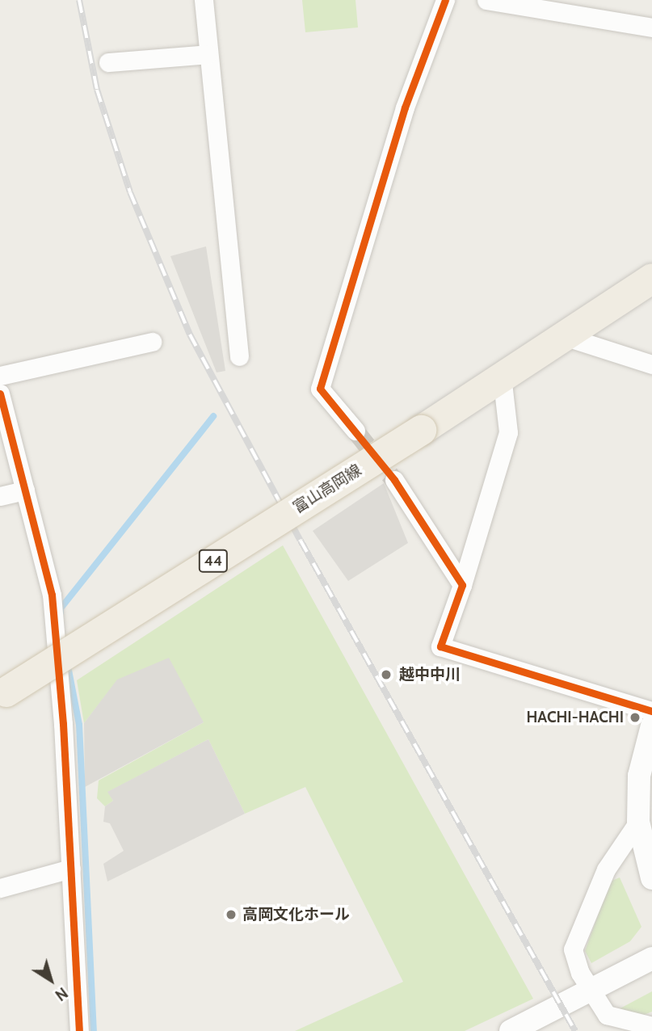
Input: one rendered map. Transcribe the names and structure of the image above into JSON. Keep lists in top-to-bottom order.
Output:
{
  "streets": {
    "main road": ["富山高岡線", "44"]
  },
  "places": ["越中中川", "HACHI-HACHI", "高岡文化ホール"],
  "north": "bottom right"
}
